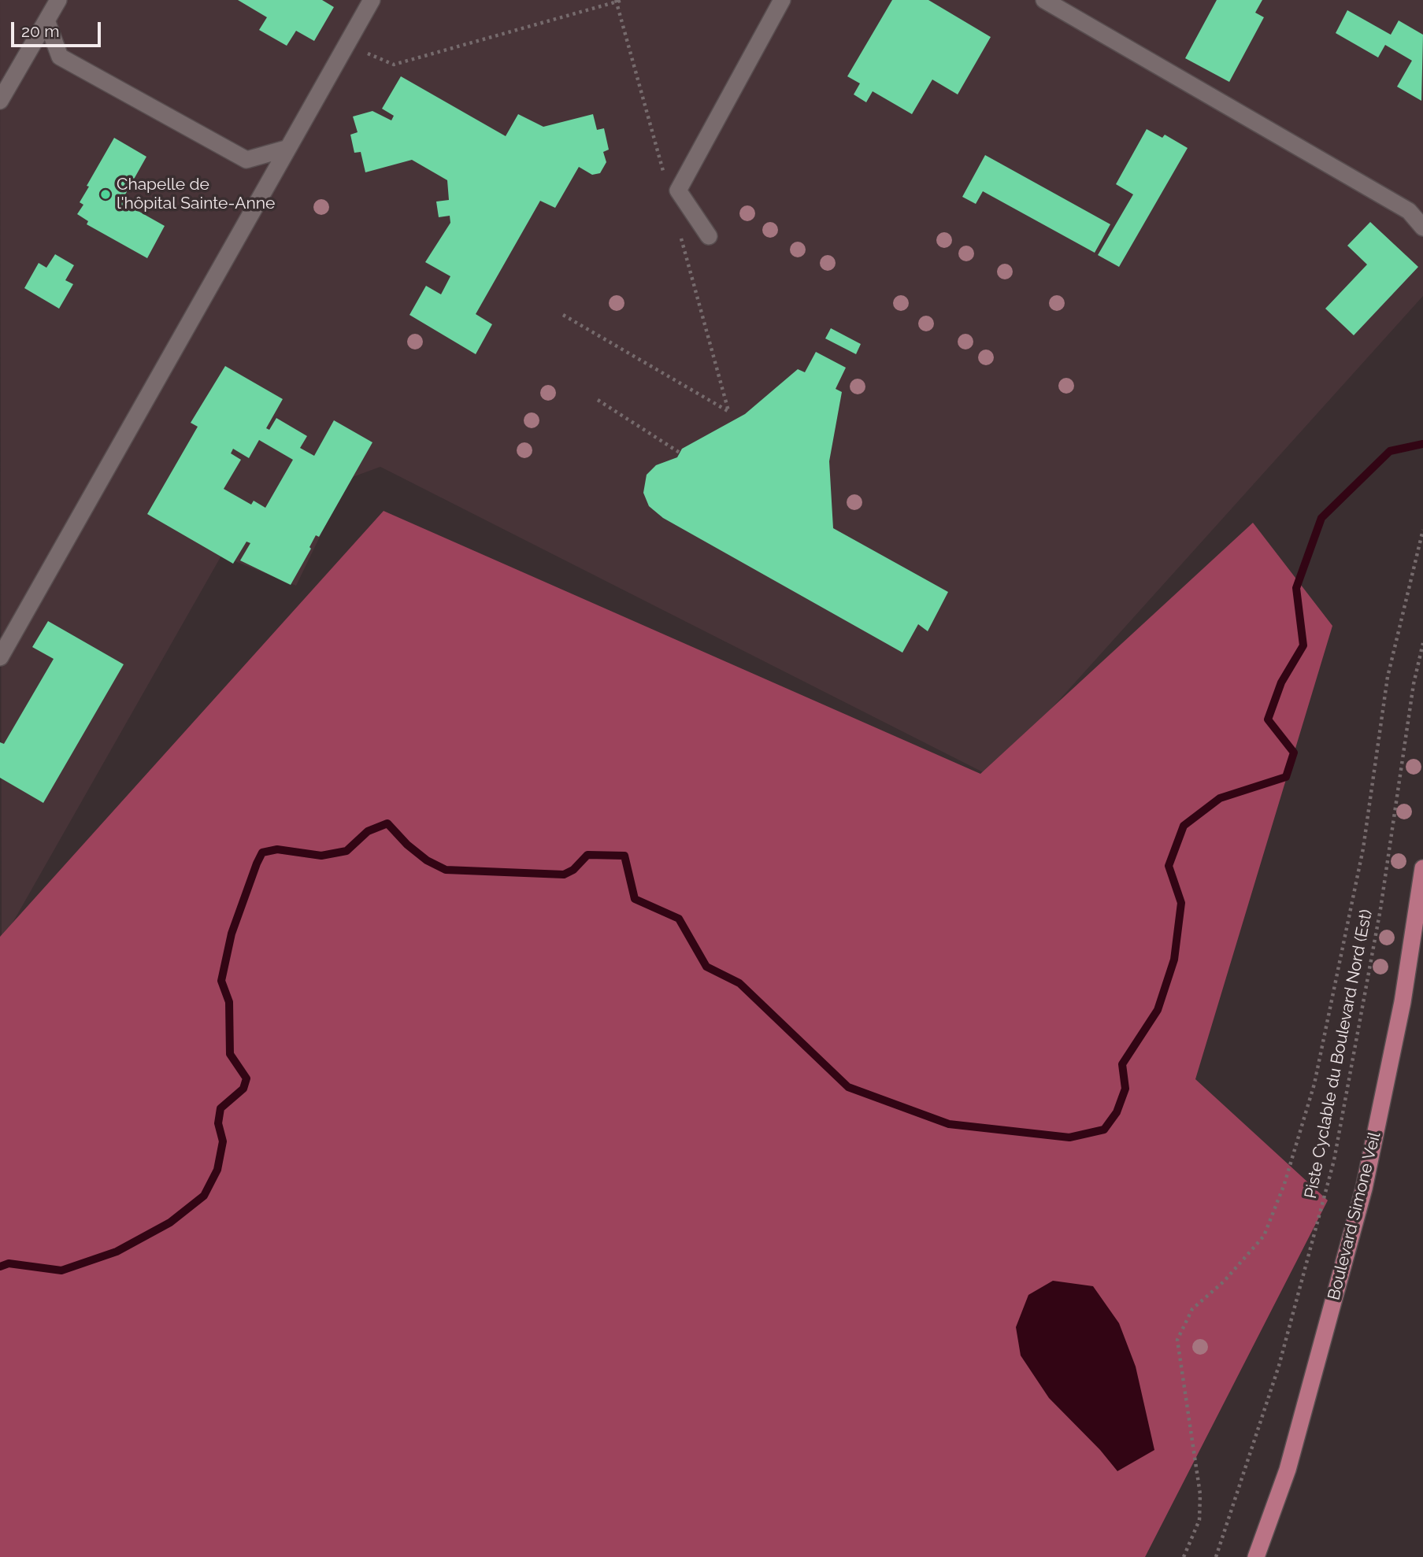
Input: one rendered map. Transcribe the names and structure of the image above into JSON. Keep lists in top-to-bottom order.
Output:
{
  "streets": {
    "main road": ["Boulevard Simone Veil"],
    "path": ["Piste Cyclable du Boulevard Nord (Est)"]
  },
  "places": ["Chapelle de l'hôpital Sainte-Anne"],
  "scale_bar": "20 m"
}
